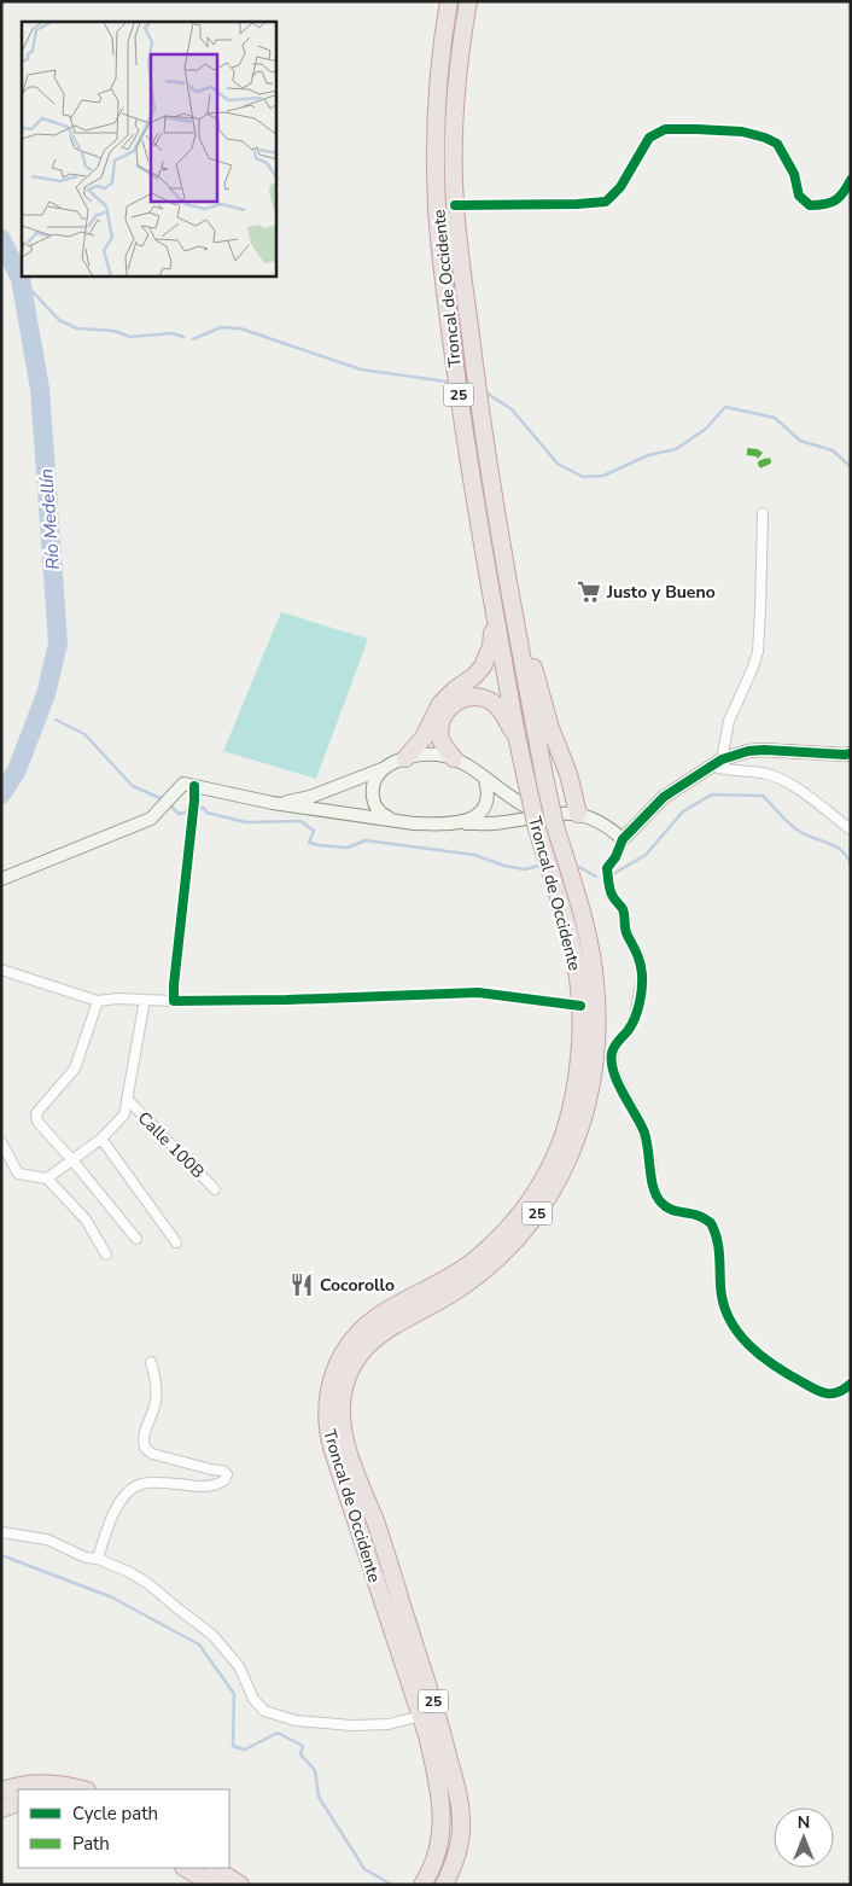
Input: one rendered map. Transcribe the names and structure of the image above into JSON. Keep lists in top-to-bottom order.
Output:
{
  "streets": {
    "highway": ["Troncal de Occidente", "25"],
    "street": ["Calle 100B"]
  },
  "water": ["Río Medellín"],
  "places": {
    "supermarket": ["Justo y Bueno"],
    "restaurant": ["Cocorollo"]
  },
  "legend": ["Cycle path", "Path"],
  "north": "top"
}
